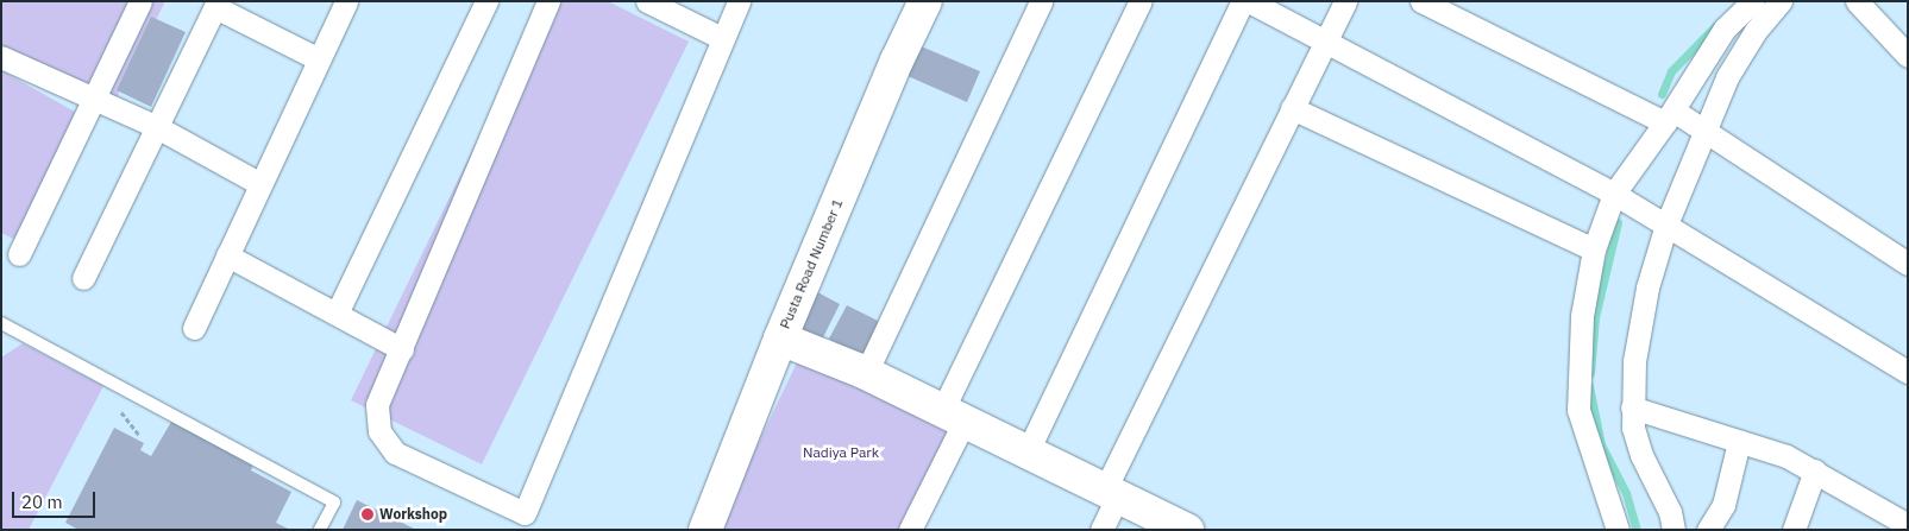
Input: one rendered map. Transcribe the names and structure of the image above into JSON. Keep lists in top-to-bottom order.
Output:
{
  "streets": {
    "street": ["Pusta Road Number 1"]
  },
  "parks": ["Nadiya Park"],
  "places": ["Workshop"],
  "scale_bar": "20 m"
}
